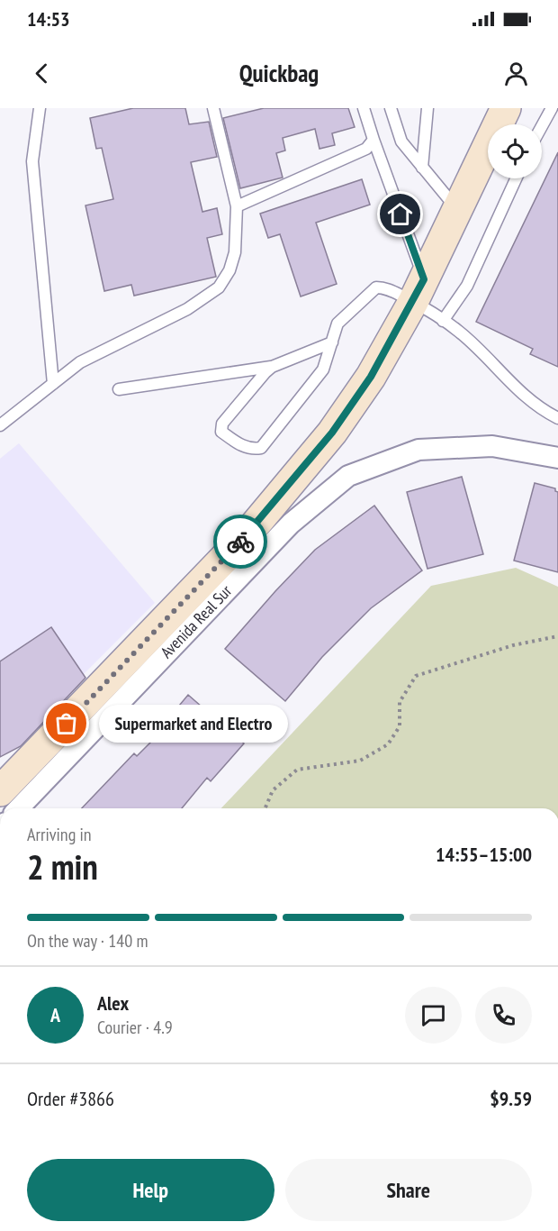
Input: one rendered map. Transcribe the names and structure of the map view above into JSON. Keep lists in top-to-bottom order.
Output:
{
  "streets": {
    "street": ["Avenida Real Sur"]
  },
  "places": ["Supermarket and Electro"],
  "page": {
    "status": "14:53",
    "header": "Quickbag",
    "bubble": "Supermarket and Electro",
    "heading": ["2 min", "Arriving in", "14:55–15:00"],
    "panel": [
      "Alex",
      "Courier · 4.9",
      "Order #3866",
      "$9.59"
    ],
    "bar": "On the way · 140 m",
    "round": "A",
    "buttons": ["Help", "Share"]
  }
}
